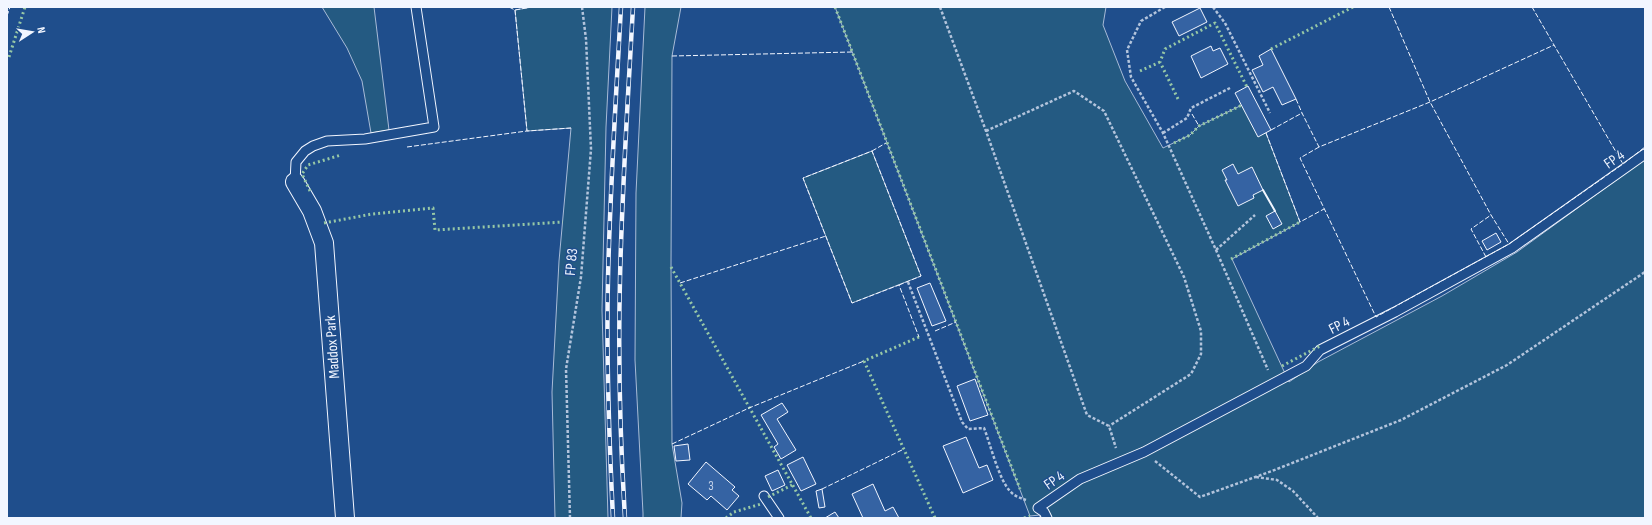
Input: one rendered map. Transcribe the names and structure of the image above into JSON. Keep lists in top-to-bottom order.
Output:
{
  "streets": {
    "street": ["Maddox Park"],
    "lane": ["FP 4"],
    "path": ["FP 83"]
  },
  "house_numbers": ["3"],
  "north": "right"
}
